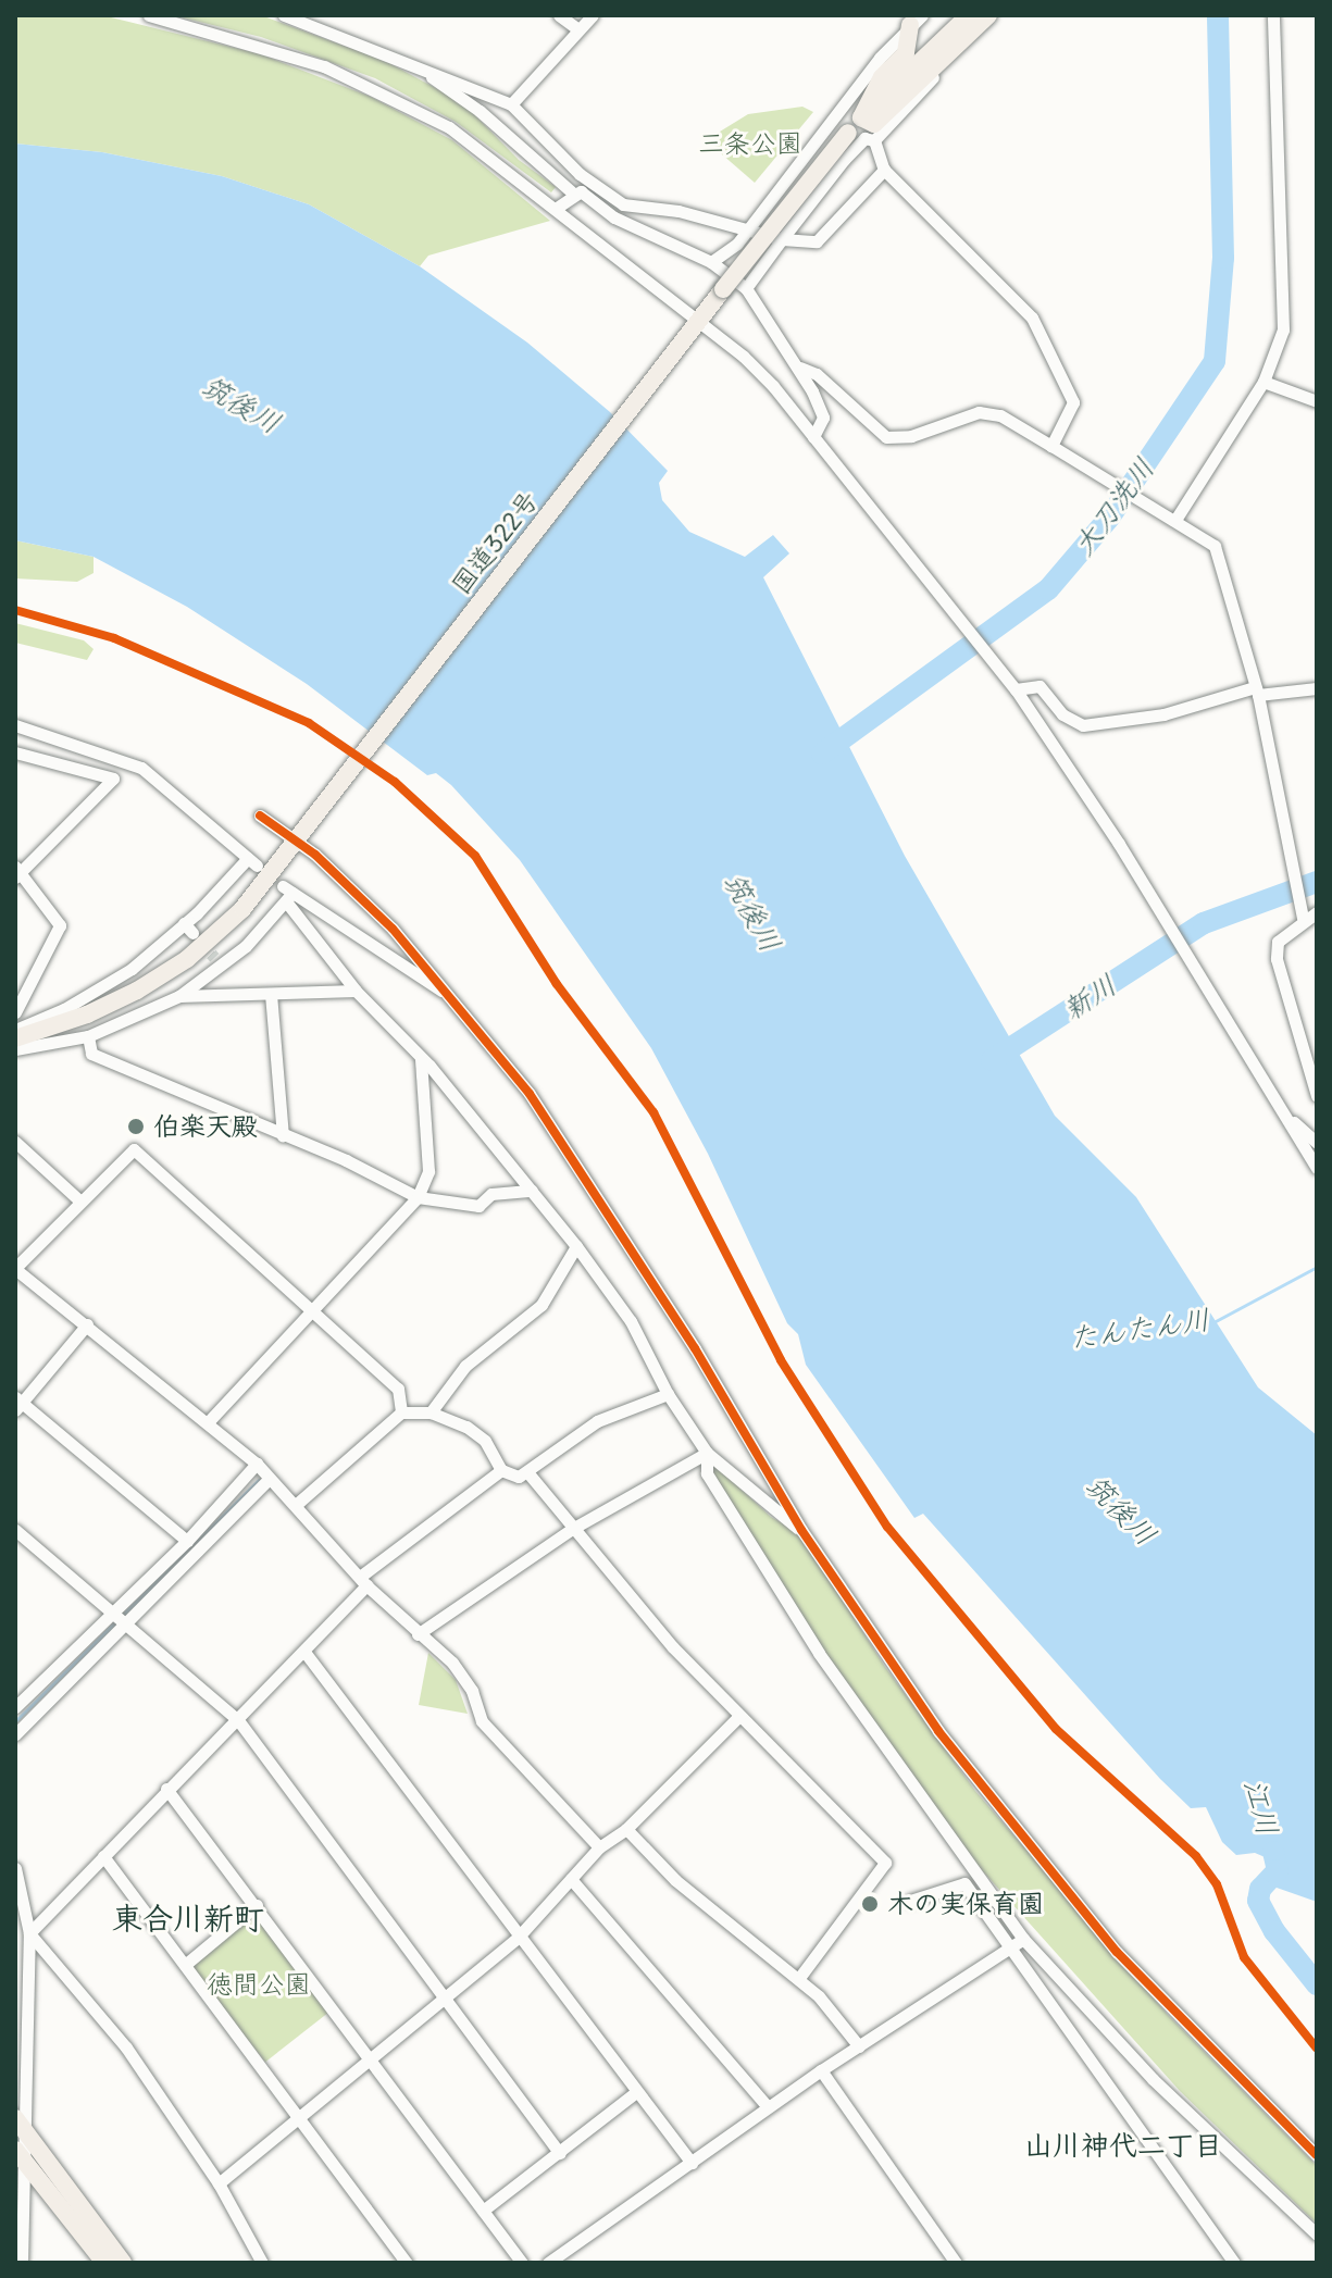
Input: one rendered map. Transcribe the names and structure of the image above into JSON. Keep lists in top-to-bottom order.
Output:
{
  "streets": {
    "highway": ["国道322号"]
  },
  "districts": ["東合川新町", "山川神代二丁目"],
  "water": [
    "筑後川",
    "大刀洗川",
    "新川",
    "たんたん川",
    "江川"
  ],
  "parks": ["三条公園", "徳間公園"],
  "places": ["伯楽天殿", "木の実保育園"]
}
